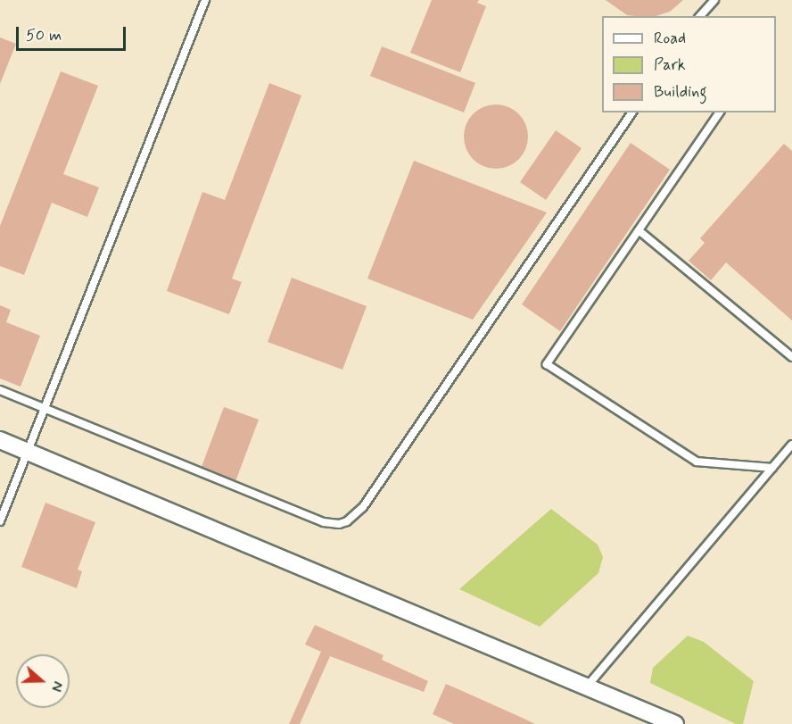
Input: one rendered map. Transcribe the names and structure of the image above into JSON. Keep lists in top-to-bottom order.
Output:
{
  "legend": ["Road", "Park", "Building"],
  "scale_bar": "50 m",
  "north": "right"
}
